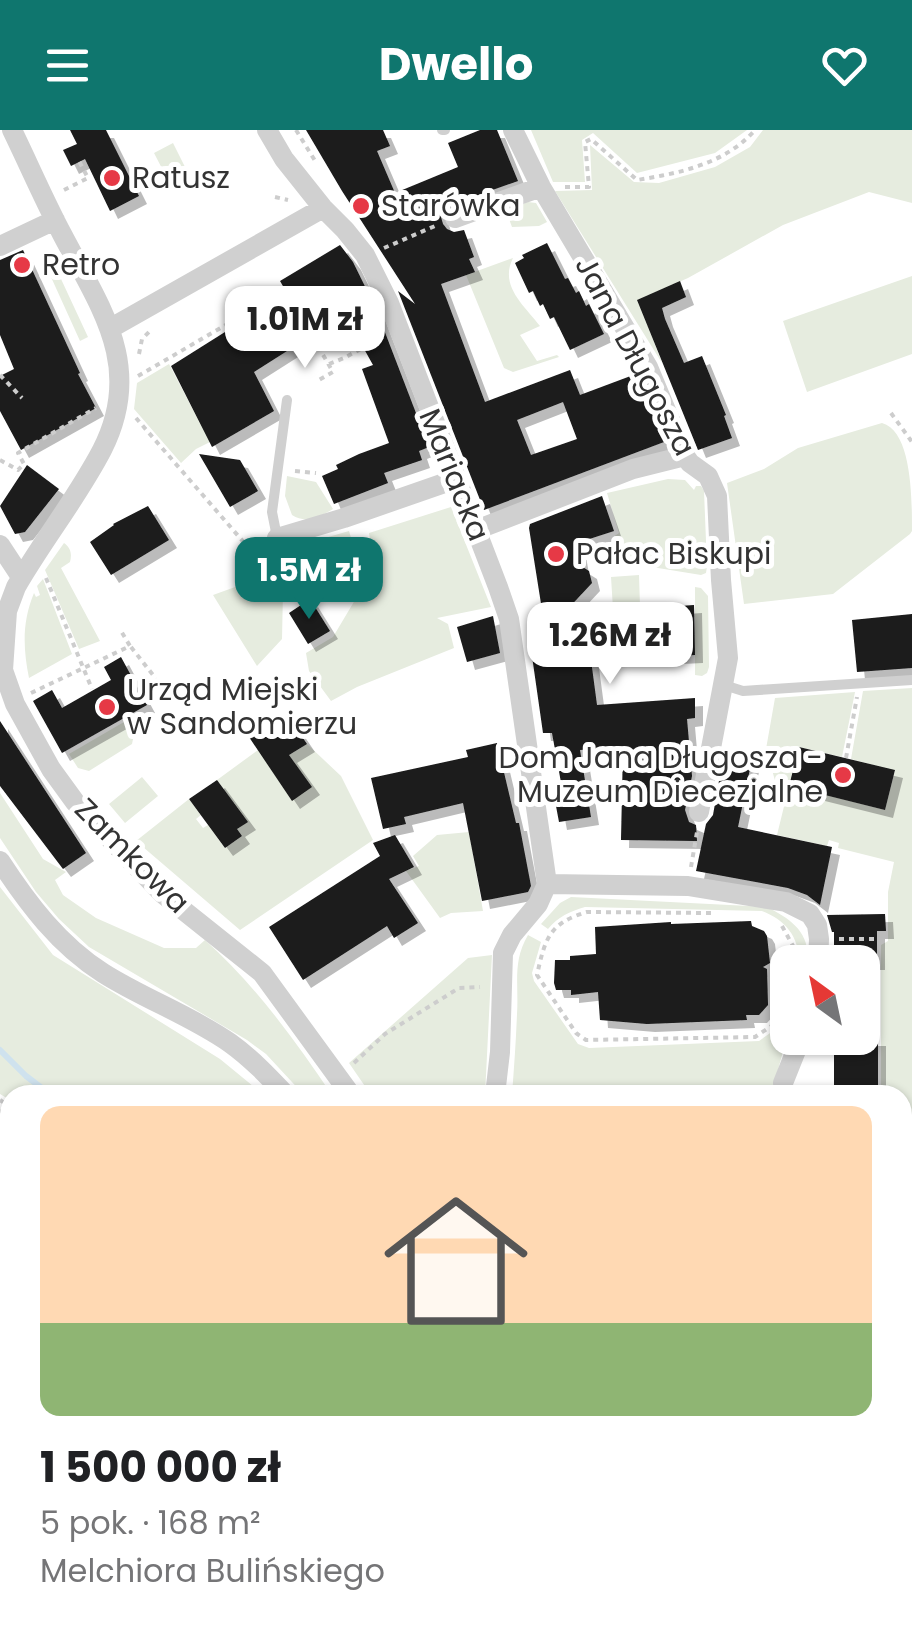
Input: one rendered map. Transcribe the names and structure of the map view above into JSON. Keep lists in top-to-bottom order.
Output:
{
  "streets": {
    "street": ["Jana Długosza", "Mariacka", "Zamkowa"]
  },
  "places": [
    "Ratusz",
    "Starówka",
    "Retro",
    "Pałac Biskupi",
    "Urząd Miejski w Sandomierzu",
    "Dom Jana Długosza - Muzeum Diecezjalne"
  ],
  "north": "top left",
  "page": {
    "header": "Dwello",
    "price": ["1.01M zł", "1.5M zł", "1.26M zł"],
    "list": [
      {
        "name": "1 500 000 zł",
        "note": "5 pok. · 168 m² · Melchiora Bulińskiego"
      }
    ]
  }
}
